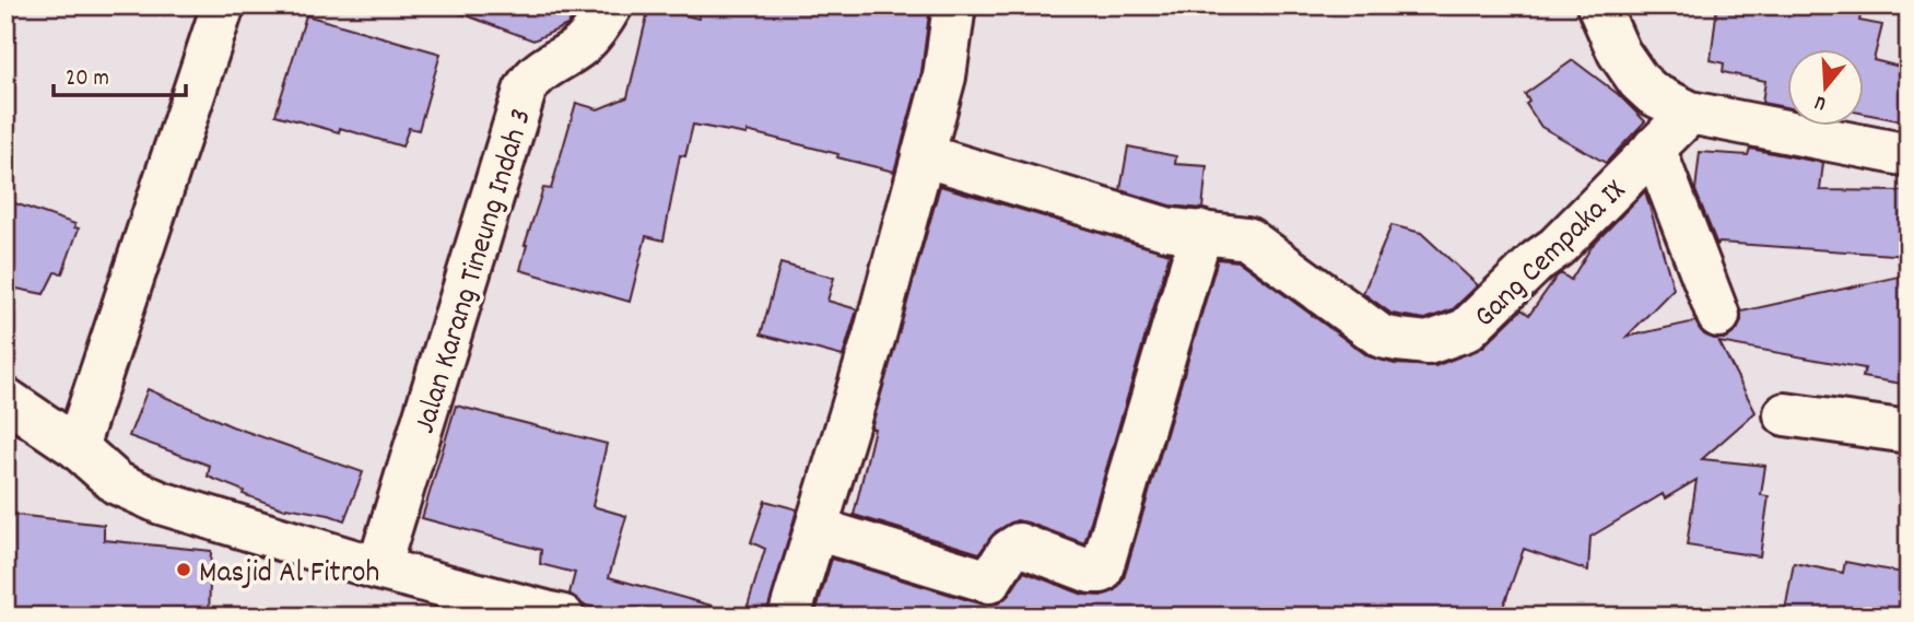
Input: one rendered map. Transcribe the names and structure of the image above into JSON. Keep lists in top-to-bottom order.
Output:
{
  "streets": {
    "street": ["Gang Cempaka IX", "Jalan Karang Tineung Indah 3"]
  },
  "places": ["Masjid Al Fitroh"],
  "scale_bar": "20 m",
  "north": "bottom"
}
